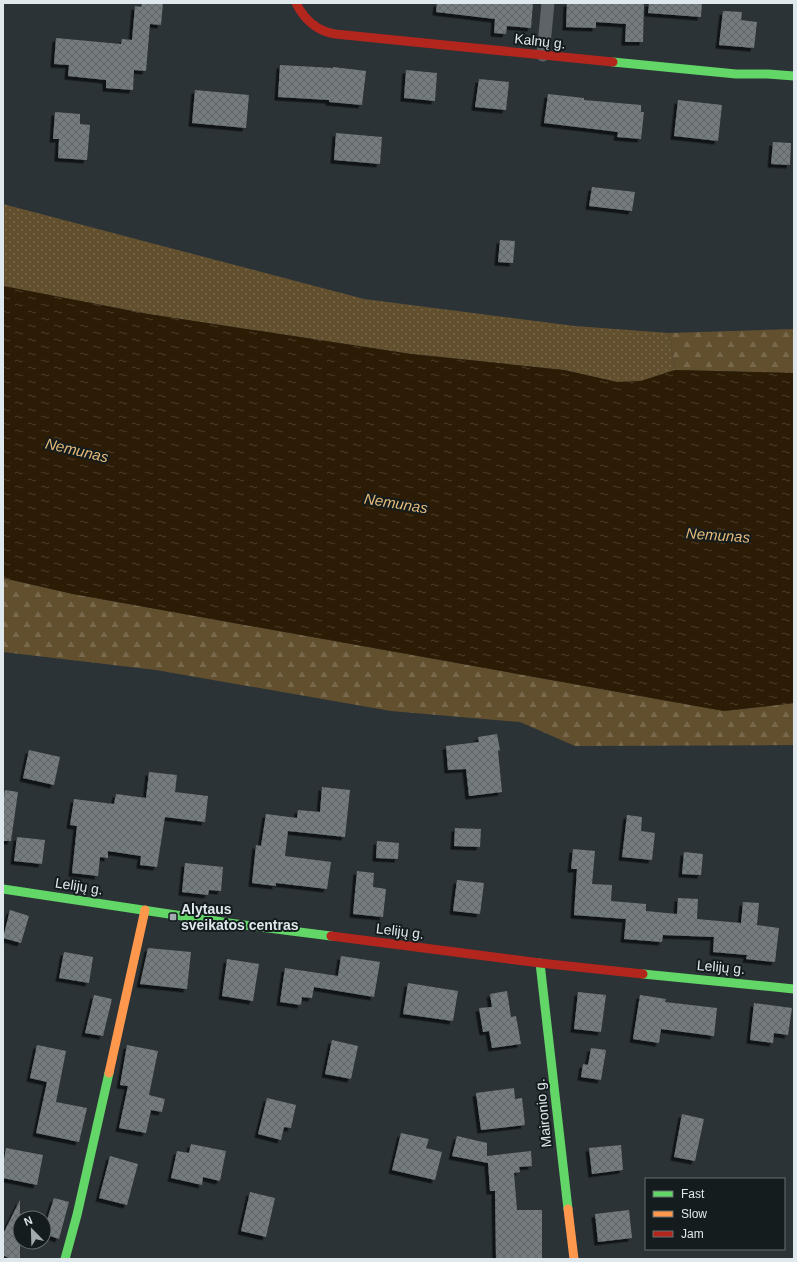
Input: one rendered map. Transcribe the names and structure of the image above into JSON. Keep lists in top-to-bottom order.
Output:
{
  "streets": {
    "street": ["Kalnų g.", "Lelijų g.", "Maironio g."]
  },
  "crossings": [
    ["Lelijų g.", "Maironio g."]
  ],
  "water": ["Nemunas"],
  "places": {
    "transit": ["Alytaus sveikatos centras"]
  },
  "legend": ["Fast", "Slow", "Jam"],
  "north": "top left"
}
